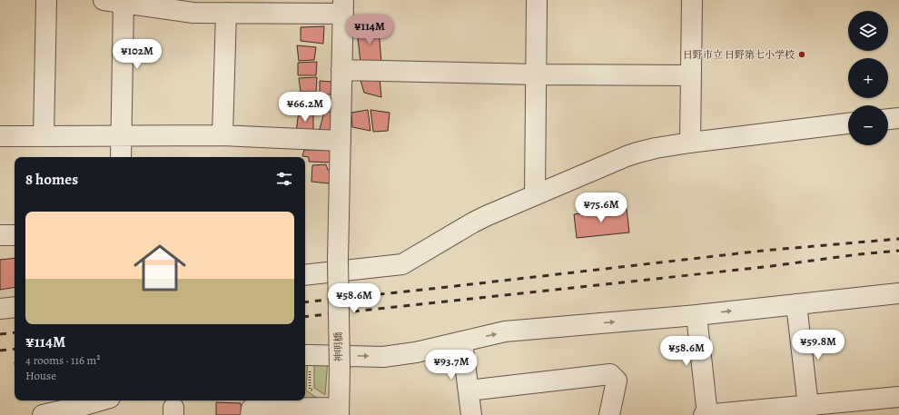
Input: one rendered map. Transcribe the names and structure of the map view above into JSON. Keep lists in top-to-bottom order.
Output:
{
  "streets": {
    "street": ["神明橋"]
  },
  "places": ["日野市立 日野第七小学校"],
  "page": {
    "map_buttons": ["+", "−"],
    "price": [
      "¥114M",
      "¥102M",
      "¥66.2M",
      "¥75.6M",
      "¥58.6M",
      "¥59.8M",
      "¥58.6M",
      "¥93.7M"
    ],
    "heading": "8 homes",
    "list": [
      {
        "name": "¥114M",
        "note": "4 rooms · 116 m² · House"
      }
    ]
  }
}
